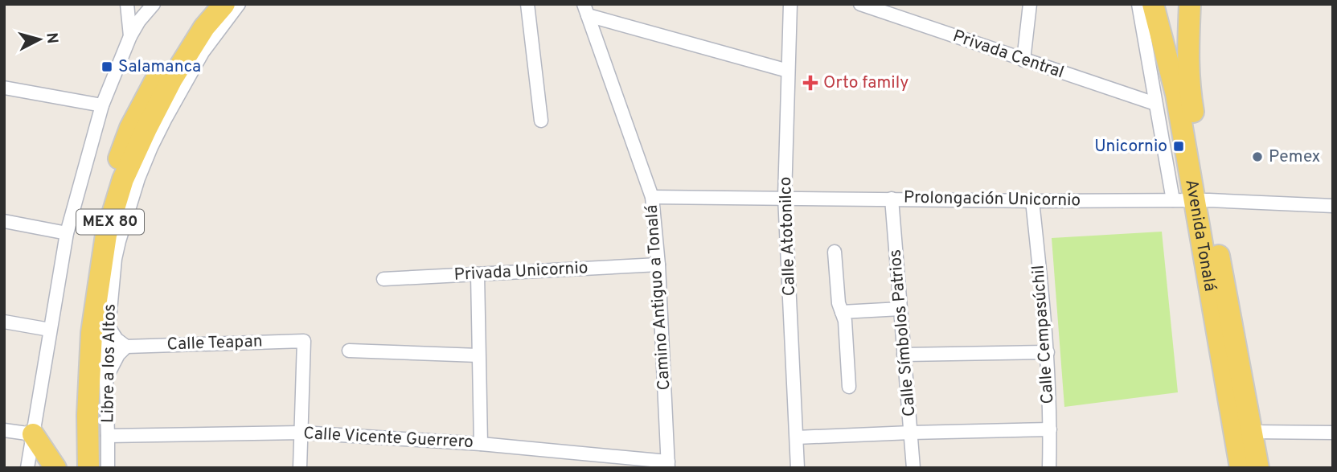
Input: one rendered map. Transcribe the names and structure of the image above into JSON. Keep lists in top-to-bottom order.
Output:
{
  "streets": {
    "main road": ["MEX 80", "Avenida Tonalá"],
    "street": [
      "Privada Central",
      "Prolongación Unicornio",
      "Calle Atotonilco",
      "Privada Unicornio",
      "Camino Antiguo a Tonalá",
      "Calle Símbolos Patrios",
      "Calle Cempasúchil",
      "Calle Teapan",
      "Libre a los Altos",
      "Calle Vicente Guerrero"
    ]
  },
  "crossings": [
    ["Prolongación Unicornio", "Avenida Tonalá"],
    ["Prolongación Unicornio", "Calle Atotonilco"],
    ["Prolongación Unicornio", "Camino Antiguo a Tonalá"],
    ["Prolongación Unicornio", "Calle Símbolos Patrios"],
    ["Prolongación Unicornio", "Calle Cempasúchil"],
    ["MEX 80", "Libre a los Altos"],
    ["Privada Unicornio", "Camino Antiguo a Tonalá"],
    ["Camino Antiguo a Tonalá", "Calle Vicente Guerrero"],
    ["Calle Teapan", "Calle Vicente Guerrero"],
    ["Libre a los Altos", "Calle Vicente Guerrero"]
  ],
  "places": {
    "transit": ["Salamanca", "Unicornio"],
    "health": ["Orto family"],
    "other": ["Pemex"]
  },
  "north": "right"
}
